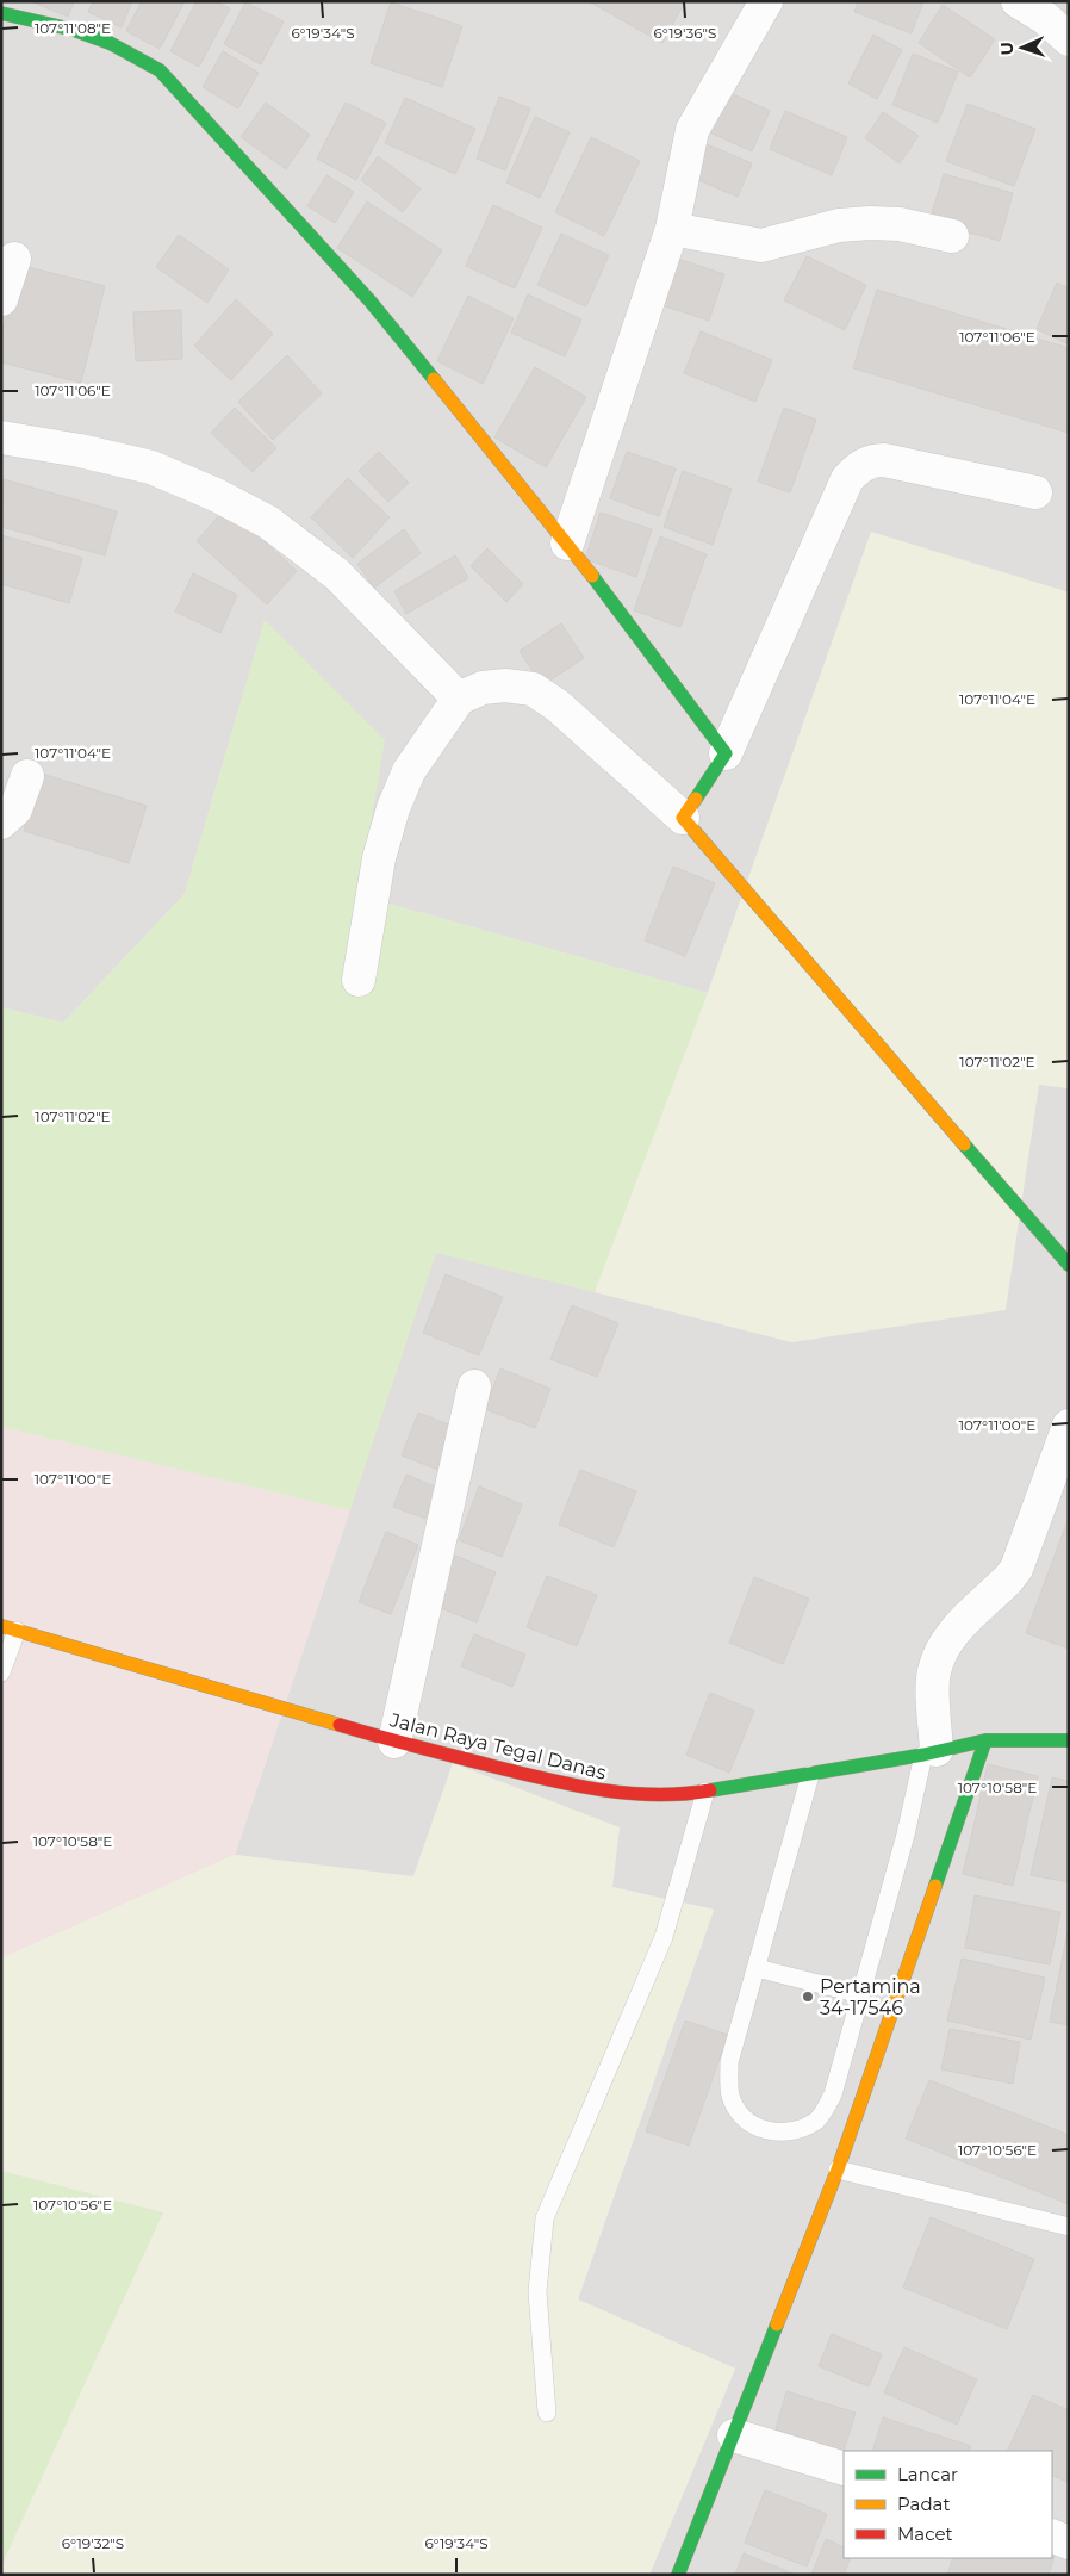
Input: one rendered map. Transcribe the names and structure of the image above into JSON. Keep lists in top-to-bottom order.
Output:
{
  "streets": {
    "street": ["Jalan Raya Tegal Danas"]
  },
  "places": ["Pertamina 34-17546"],
  "legend": ["Lancar", "Padat", "Macet"],
  "north": "left",
  "coordinates": [
    "107°11'08\"E",
    "6°19'34\"S",
    "6°19'36\"S",
    "107°11'06\"E",
    "107°11'04\"E",
    "107°11'02\"E",
    "107°11'00\"E",
    "107°10'58\"E",
    "107°10'56\"E",
    "6°19'32\"S"
  ]
}
